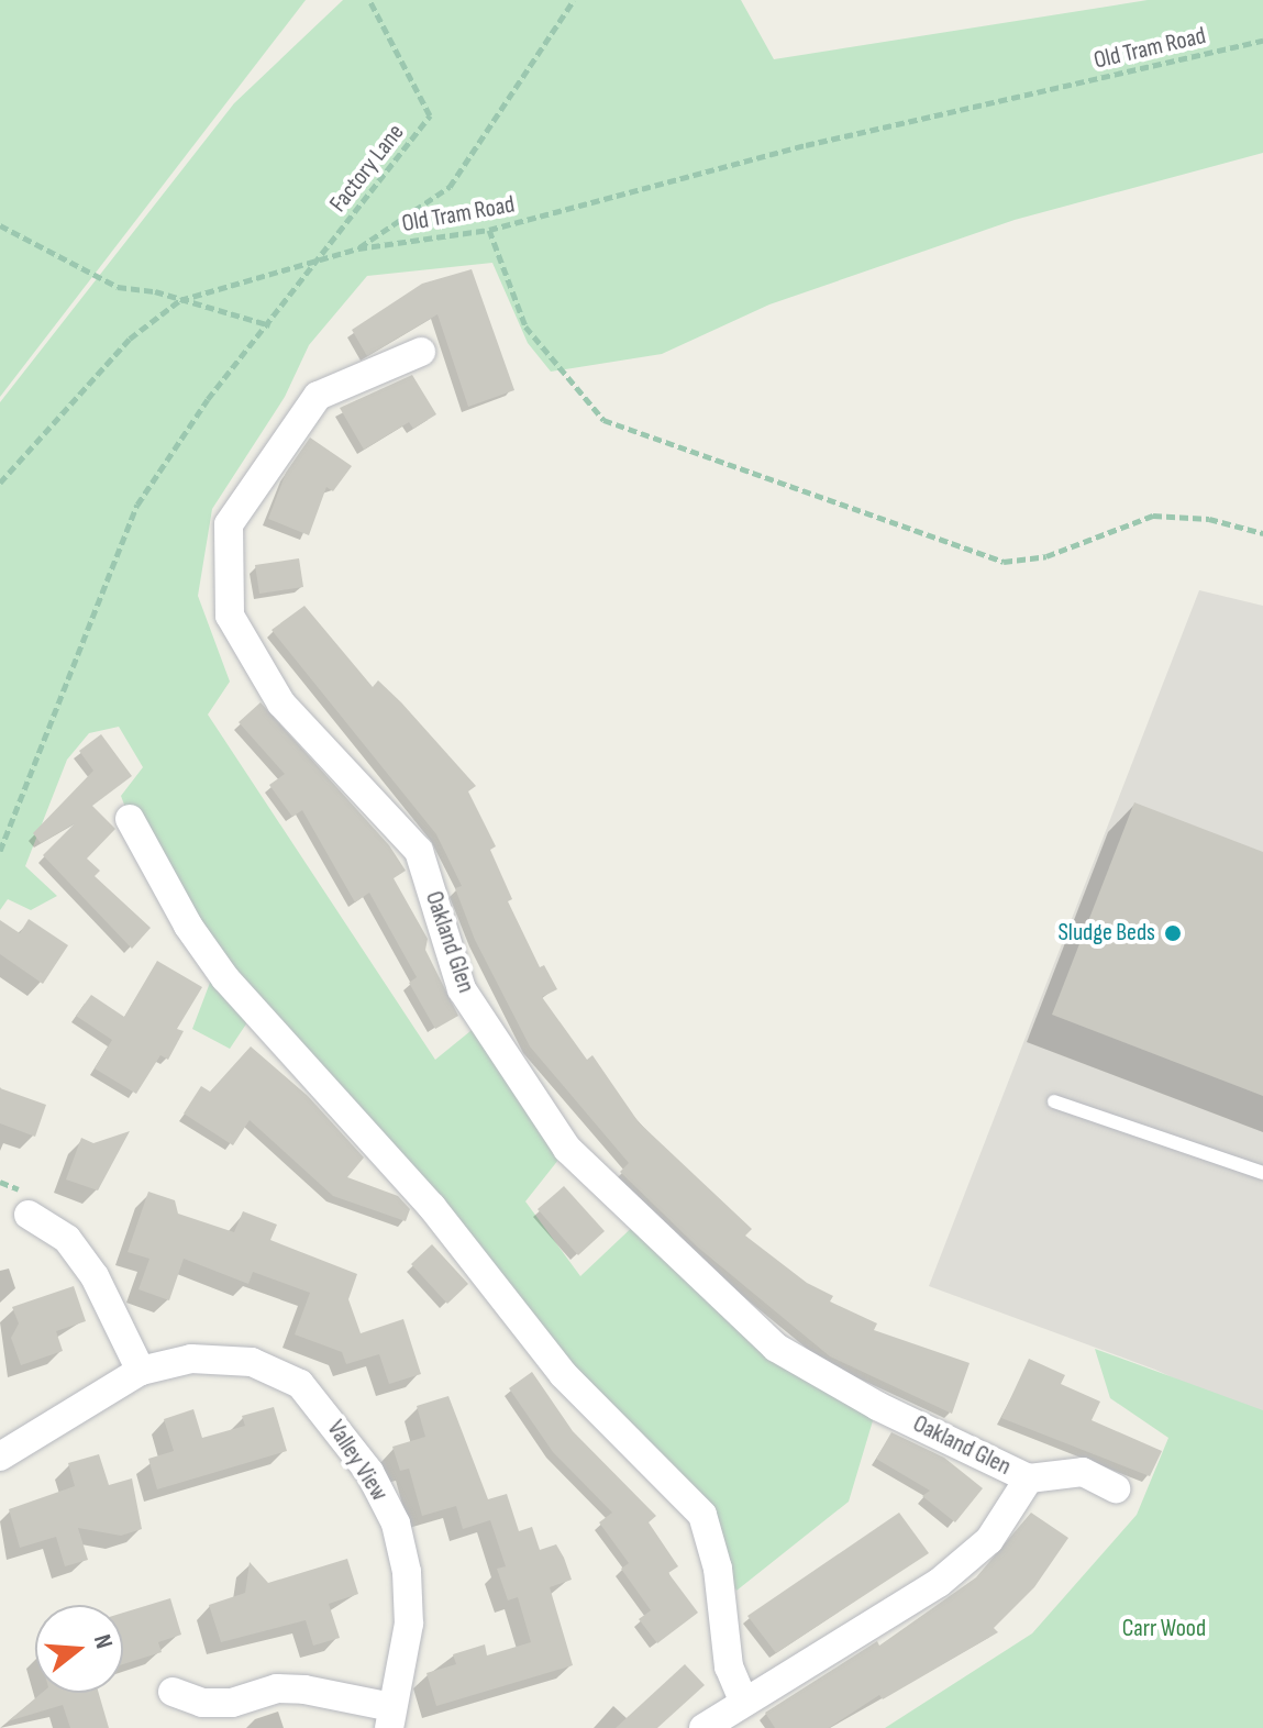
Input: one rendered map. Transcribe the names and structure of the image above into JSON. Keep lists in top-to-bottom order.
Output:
{
  "streets": {
    "street": ["Oakland Glen", "Valley View"],
    "path": ["Old Tram Road", "Factory Lane"]
  },
  "crossings": [
    ["Old Tram Road", "Factory Lane"]
  ],
  "parks": ["Carr Wood"],
  "places": ["Sludge Beds"],
  "north": "right"
}
